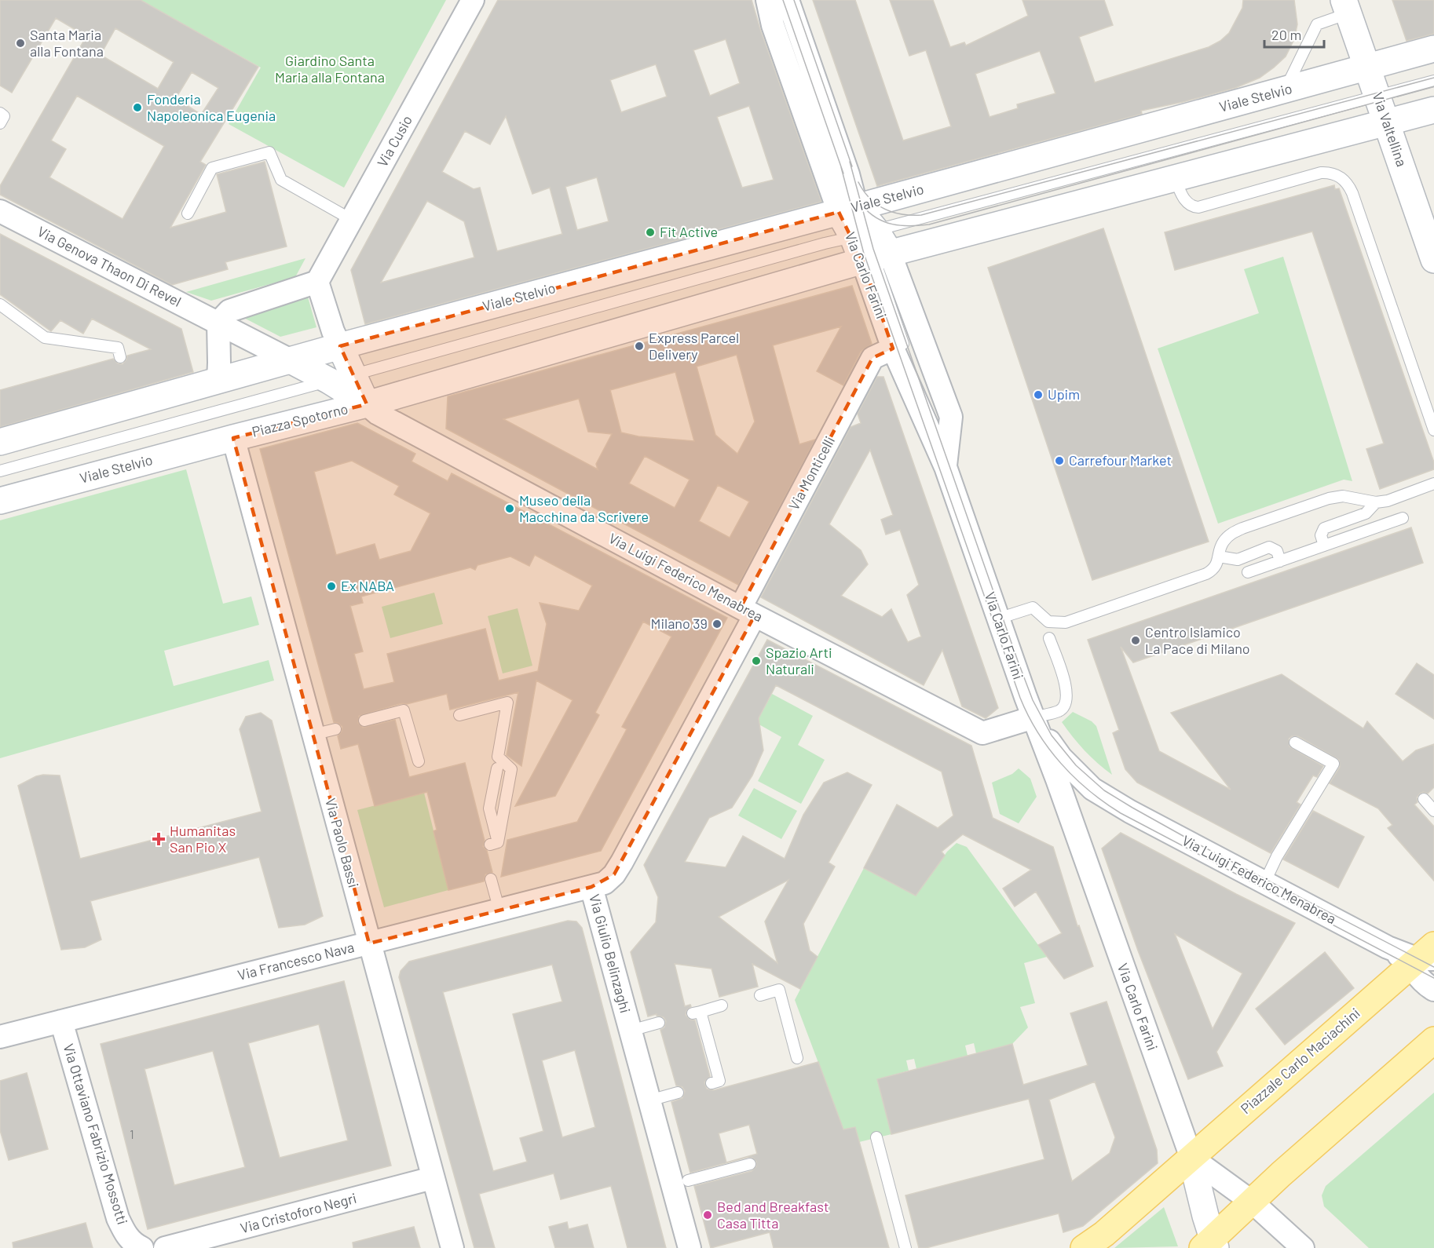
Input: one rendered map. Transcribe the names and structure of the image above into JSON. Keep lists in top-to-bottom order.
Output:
{
  "streets": {
    "main road": [
      "Viale Stelvio",
      "Via Valtellina",
      "Via Carlo Farini",
      "Piazza Spotorno",
      "Piazzale Carlo Maciachini"
    ],
    "street": [
      "Via Cusio",
      "Via Genova Thaon Di Revel",
      "Via Monticelli",
      "Via Luigi Federico Menabrea",
      "Via Paolo Bassi",
      "Via Giulio Belinzaghi",
      "Via Francesco Nava",
      "Via Ottaviano Fabrizio Mossotti",
      "Via Cristoforo Negri"
    ]
  },
  "crossings": [
    ["Viale Stelvio", "Via Valtellina"],
    ["Viale Stelvio", "Via Carlo Farini"],
    ["Viale Stelvio", "Piazza Spotorno"],
    ["Viale Stelvio", "Via Luigi Federico Menabrea"],
    ["Viale Stelvio", "Via Paolo Bassi"],
    ["Via Genova Thaon Di Revel", "Piazza Spotorno"],
    ["Via Carlo Farini", "Via Monticelli"],
    ["Via Carlo Farini", "Via Luigi Federico Menabrea"],
    ["Via Carlo Farini", "Piazzale Carlo Maciachini"],
    ["Piazza Spotorno", "Via Luigi Federico Menabrea"],
    ["Piazza Spotorno", "Via Paolo Bassi"],
    ["Via Monticelli", "Via Luigi Federico Menabrea"],
    ["Via Monticelli", "Via Giulio Belinzaghi"],
    ["Via Luigi Federico Menabrea", "Via Giulio Belinzaghi"],
    ["Via Luigi Federico Menabrea", "Piazzale Carlo Maciachini"],
    ["Via Paolo Bassi", "Via Francesco Nava"],
    ["Via Paolo Bassi", "Via Cristoforo Negri"],
    ["Via Giulio Belinzaghi", "Via Francesco Nava"],
    ["Via Francesco Nava", "Via Ottaviano Fabrizio Mossotti"]
  ],
  "parks": ["Giardino Santa Maria alla Fontana"],
  "places": {
    "other": [
      "Santa Maria alla Fontana",
      "Fonderia Napoleonica Eugenia",
      "Fit Active",
      "Express Parcel Delivery",
      "Upim",
      "Carrefour Market",
      "Museo della Macchina da Scrivere",
      "Ex NABA",
      "Milano 39",
      "Centro Islamico La Pace di Milano",
      "Spazio Arti Naturali",
      "Bed and Breakfast Casa Titta"
    ],
    "health": ["Humanitas San Pio X"]
  },
  "house_numbers": ["1"],
  "scale_bar": "20 m"
}
